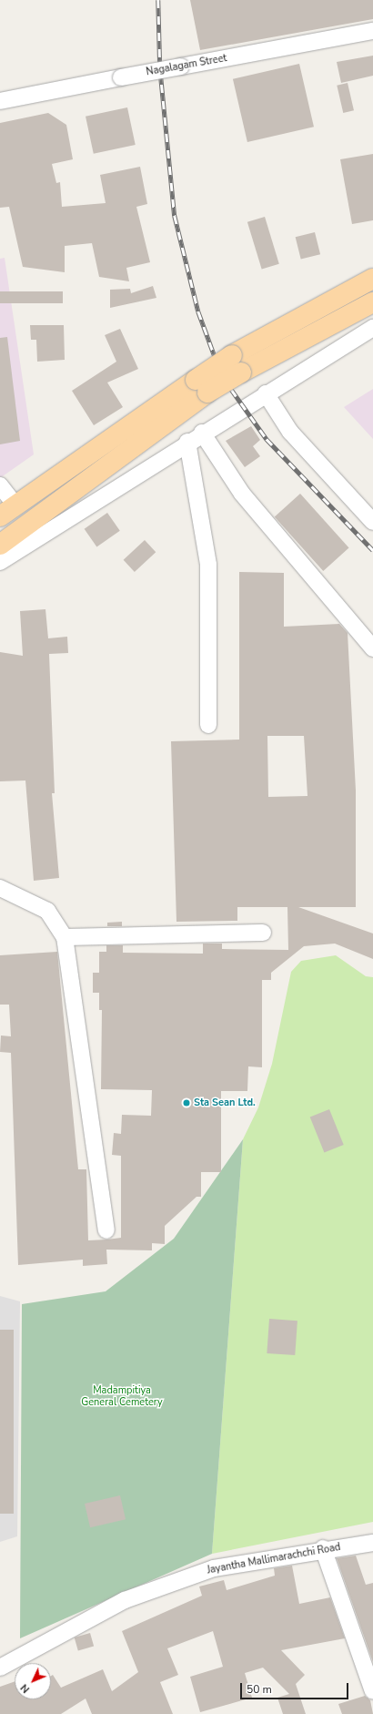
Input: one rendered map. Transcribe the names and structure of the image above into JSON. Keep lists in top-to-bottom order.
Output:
{
  "streets": {
    "street": ["Nagalagam Street", "Jayantha Mallimarachchi Road"]
  },
  "parks": ["Madampitiya General Cemetery"],
  "places": ["Sta Sean Ltd."],
  "scale_bar": "50 m",
  "north": "bottom left"
}
